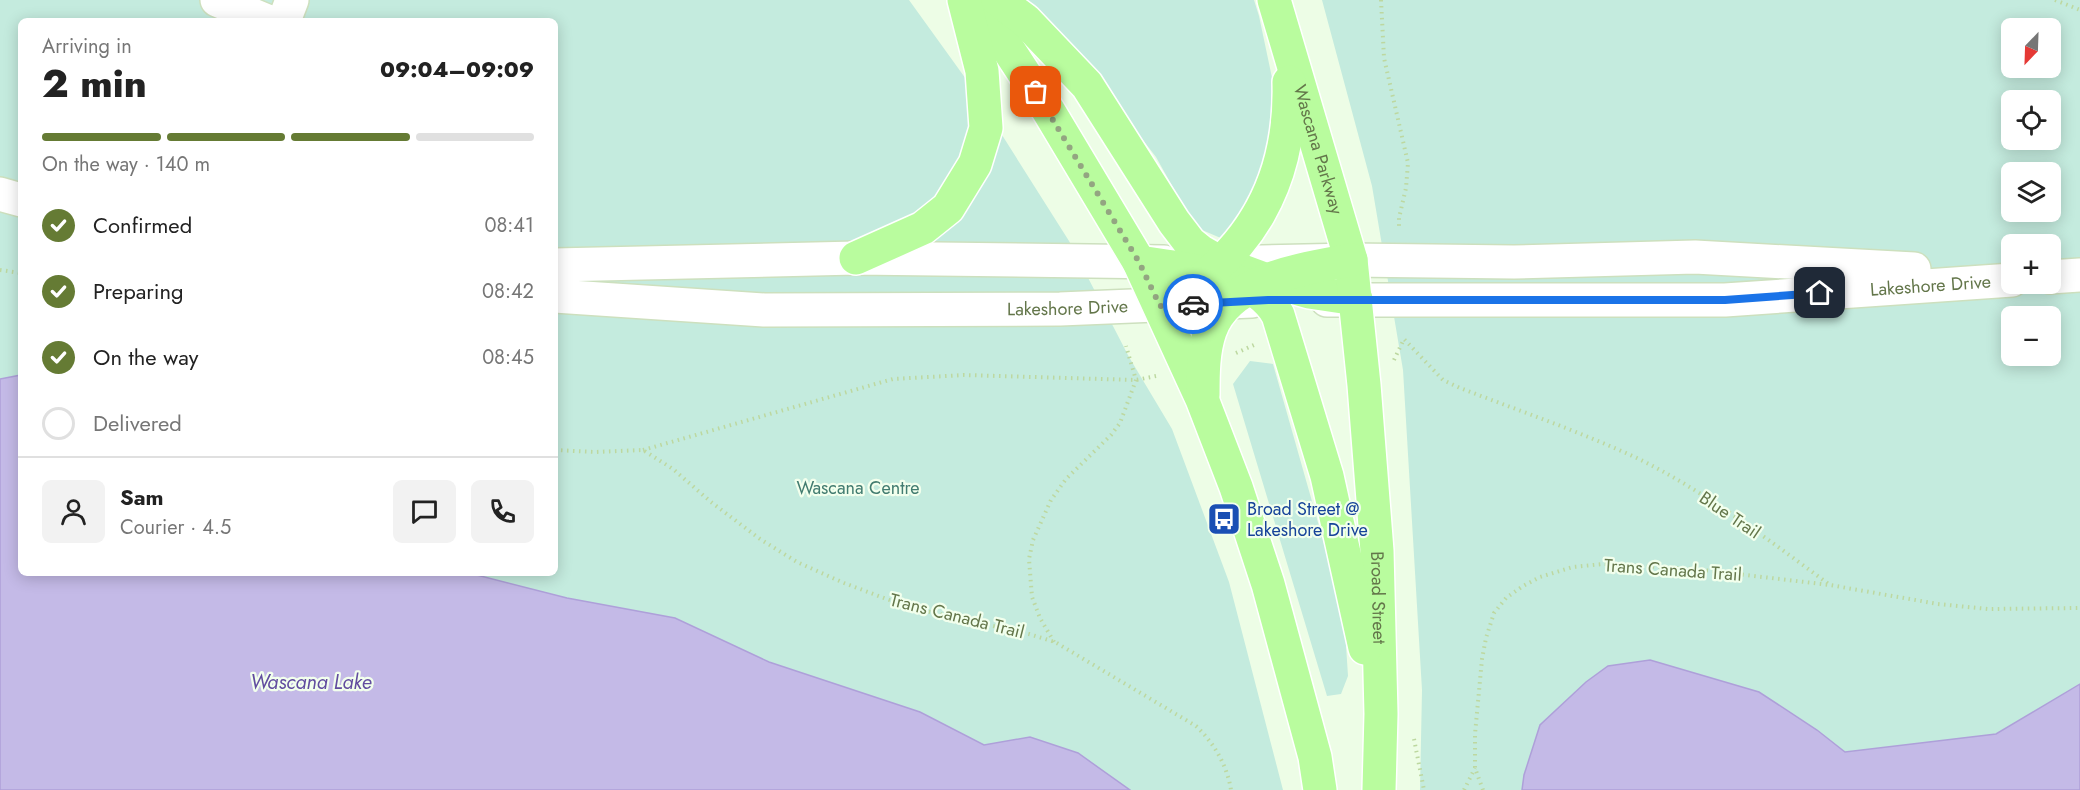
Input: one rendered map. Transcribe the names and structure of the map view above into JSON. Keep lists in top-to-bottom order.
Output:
{
  "streets": {
    "main road": ["Wascana Parkway", "Broad Street"],
    "street": ["Lakeshore Drive"],
    "path": ["Blue Trail", "Trans Canada Trail"]
  },
  "crossings": [
    ["Wascana Parkway", "Lakeshore Drive"],
    ["Wascana Parkway", "Broad Street"],
    ["Lakeshore Drive", "Broad Street"],
    ["Blue Trail", "Trans Canada Trail"]
  ],
  "water": ["Wascana Lake"],
  "parks": ["Wascana Centre"],
  "places": {
    "bus stop": ["Broad Street @ Lakeshore Drive"]
  },
  "north": "bottom left",
  "page": {
    "map_buttons": ["+", "−"],
    "heading": ["2 min", "Arriving in", "09:04–09:09"],
    "panel": ["Sam", "Courier · 4.5"],
    "bar": "On the way · 140 m",
    "list": [
      ["Confirmed", "08:41"],
      ["Preparing", "08:42"],
      ["On the way", "08:45"],
      "Delivered"
    ]
  }
}
